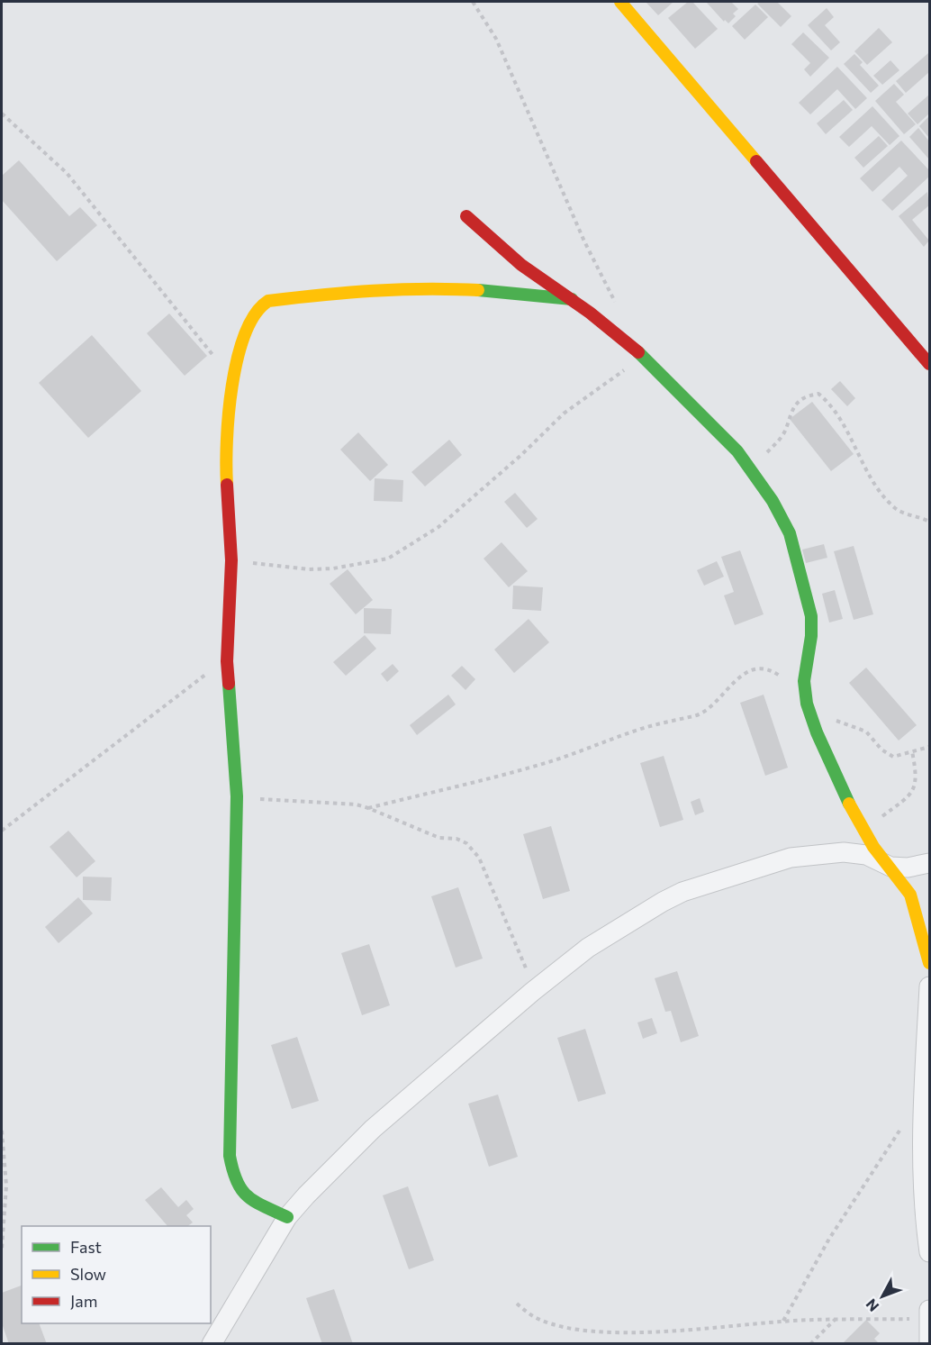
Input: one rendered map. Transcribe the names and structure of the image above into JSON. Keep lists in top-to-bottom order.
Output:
{
  "legend": ["Fast", "Slow", "Jam"],
  "north": "bottom left"
}
